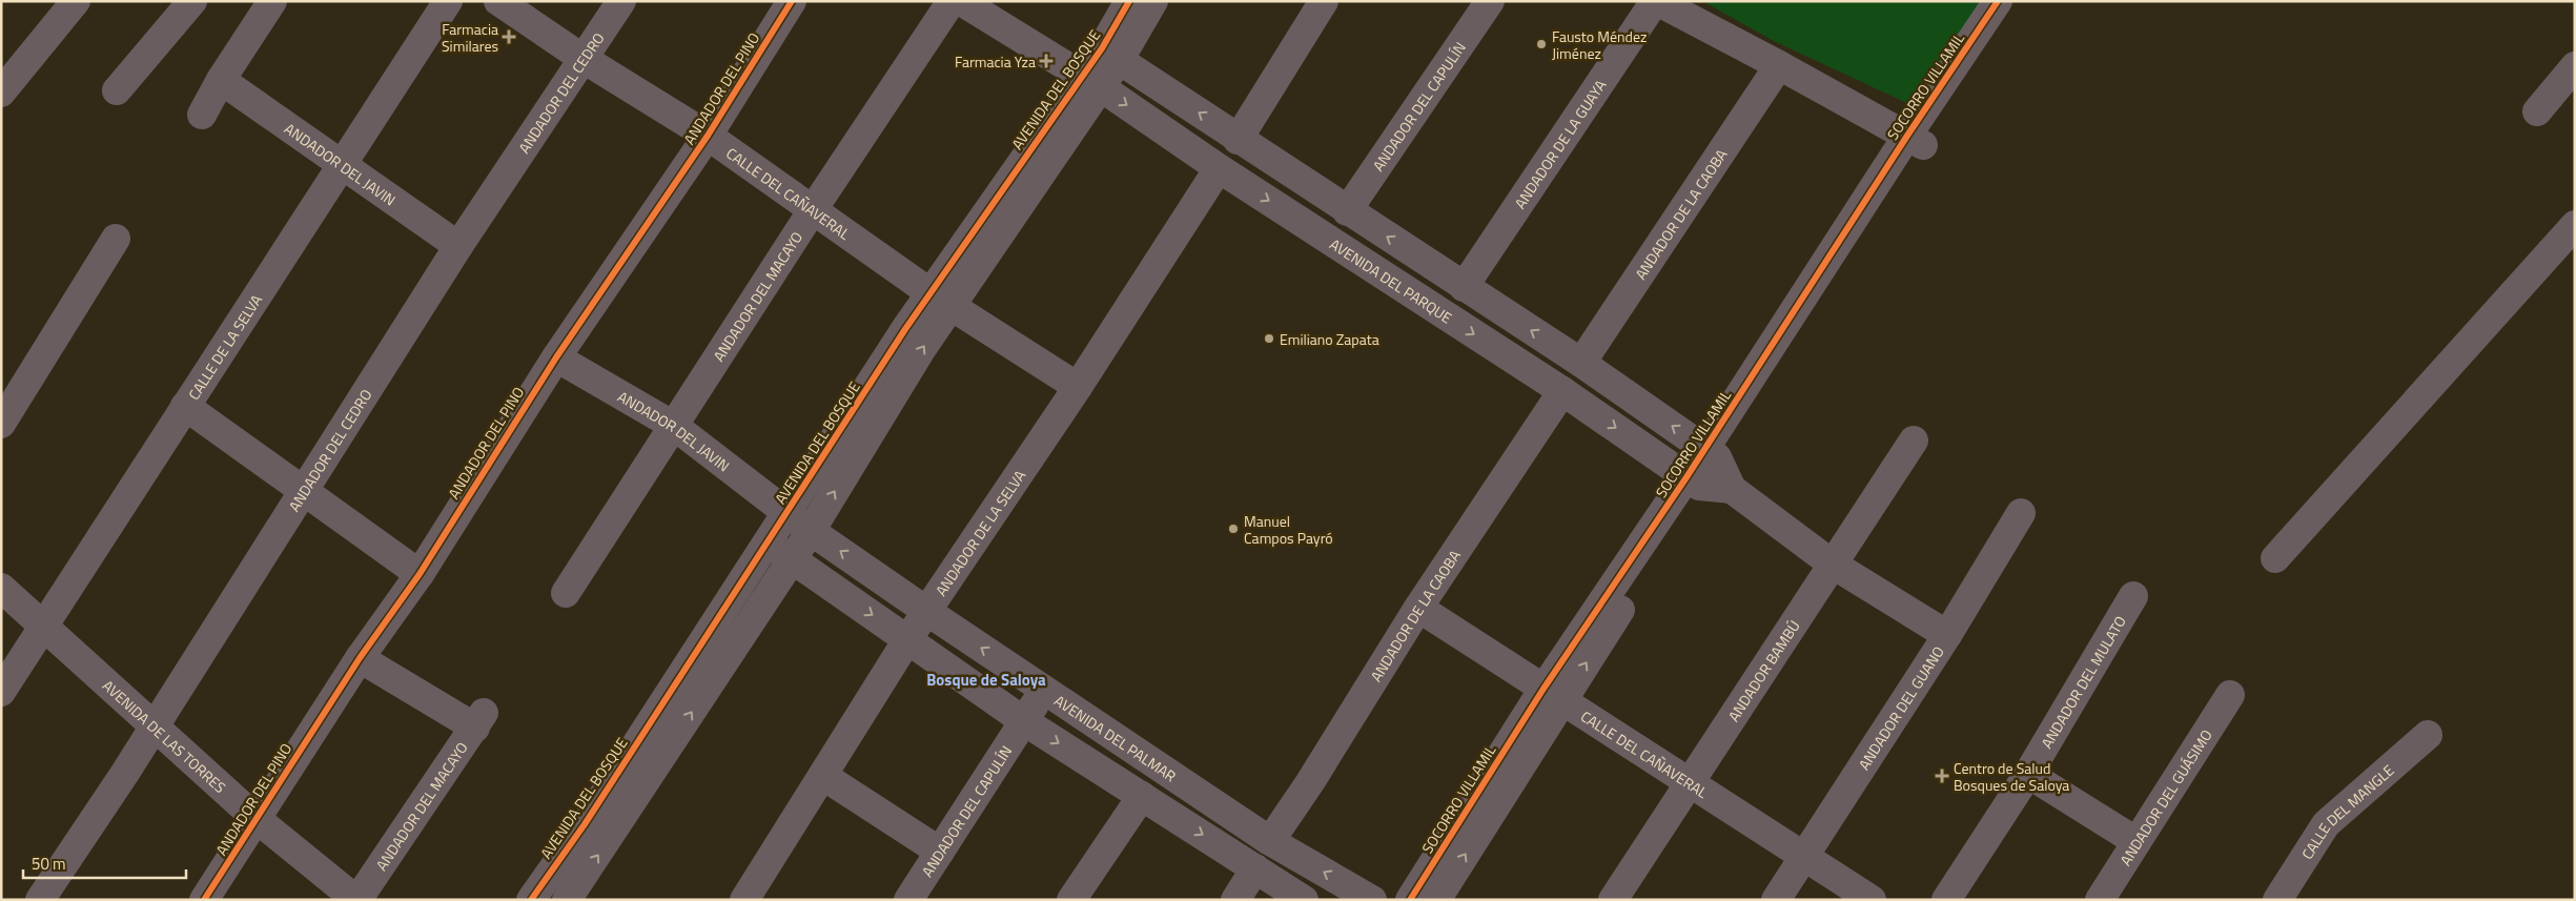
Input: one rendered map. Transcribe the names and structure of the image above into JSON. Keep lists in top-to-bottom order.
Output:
{
  "streets": {
    "street": [
      "SOCORRO VILLAMIL",
      "ANDADOR DEL PINO",
      "AVENIDA DEL BOSQUE",
      "ANDADOR DEL CEDRO",
      "ANDADOR DEL CAPULÍN",
      "ANDADOR DE LA GUAYA",
      "ANDADOR DEL JAVIN",
      "CALLE DEL CAÑAVERAL",
      "ANDADOR DE LA CAOBA",
      "AVENIDA DEL PARQUE",
      "ANDADOR DEL MACAYO",
      "CALLE DE LA SELVA",
      "ANDADOR DE LA SELVA",
      "ANDADOR BAMBÚ",
      "ANDADOR DEL MULATO",
      "ANDADOR DEL GUANO",
      "AVENIDA DE LAS TORRES",
      "AVENIDA DEL PALMAR",
      "ANDADOR DEL GUÁSIMO",
      "CALLE DEL MANGLE"
    ]
  },
  "crossings": [
    ["SOCORRO VILLAMIL", "CALLE DEL CAÑAVERAL"],
    ["SOCORRO VILLAMIL", "AVENIDA DEL PARQUE"],
    ["ANDADOR DEL PINO", "ANDADOR DEL JAVIN"],
    ["ANDADOR DEL PINO", "CALLE DEL CAÑAVERAL"],
    ["ANDADOR DEL PINO", "ANDADOR DEL MACAYO"],
    ["ANDADOR DEL PINO", "AVENIDA DE LAS TORRES"],
    ["AVENIDA DEL BOSQUE", "ANDADOR DEL JAVIN"],
    ["AVENIDA DEL BOSQUE", "CALLE DEL CAÑAVERAL"],
    ["AVENIDA DEL BOSQUE", "AVENIDA DEL PARQUE"],
    ["AVENIDA DEL BOSQUE", "AVENIDA DEL PALMAR"],
    ["ANDADOR DEL CEDRO", "ANDADOR DEL JAVIN"],
    ["ANDADOR DEL CEDRO", "CALLE DEL CAÑAVERAL"],
    ["ANDADOR DEL CEDRO", "AVENIDA DE LAS TORRES"],
    ["ANDADOR DEL CAPULÍN", "AVENIDA DEL PALMAR"],
    ["ANDADOR DEL JAVIN", "ANDADOR DEL MACAYO"],
    ["ANDADOR DEL JAVIN", "CALLE DE LA SELVA"],
    ["ANDADOR DEL JAVIN", "AVENIDA DEL PALMAR"],
    ["CALLE DEL CAÑAVERAL", "ANDADOR DE LA CAOBA"],
    ["CALLE DEL CAÑAVERAL", "ANDADOR DEL MACAYO"],
    ["CALLE DEL CAÑAVERAL", "ANDADOR DE LA SELVA"],
    ["CALLE DEL CAÑAVERAL", "ANDADOR BAMBÚ"],
    ["CALLE DEL CAÑAVERAL", "ANDADOR DEL GUANO"],
    ["ANDADOR DE LA CAOBA", "AVENIDA DEL PARQUE"],
    ["ANDADOR DE LA CAOBA", "AVENIDA DEL PALMAR"],
    ["AVENIDA DEL PARQUE", "ANDADOR DE LA SELVA"],
    ["ANDADOR DEL MACAYO", "AVENIDA DE LAS TORRES"],
    ["CALLE DE LA SELVA", "AVENIDA DE LAS TORRES"],
    ["ANDADOR DE LA SELVA", "AVENIDA DEL PALMAR"]
  ],
  "districts": ["Bosque de Saloya"],
  "places": {
    "health": ["Farmacia Similares", "Farmacia Yza", "Centro de Salud Bosques de Saloya"],
    "other": ["Fausto Méndez Jiménez", "Emiliano Zapata", "Manuel Campos Payró"]
  },
  "scale_bar": "50 m"
}
